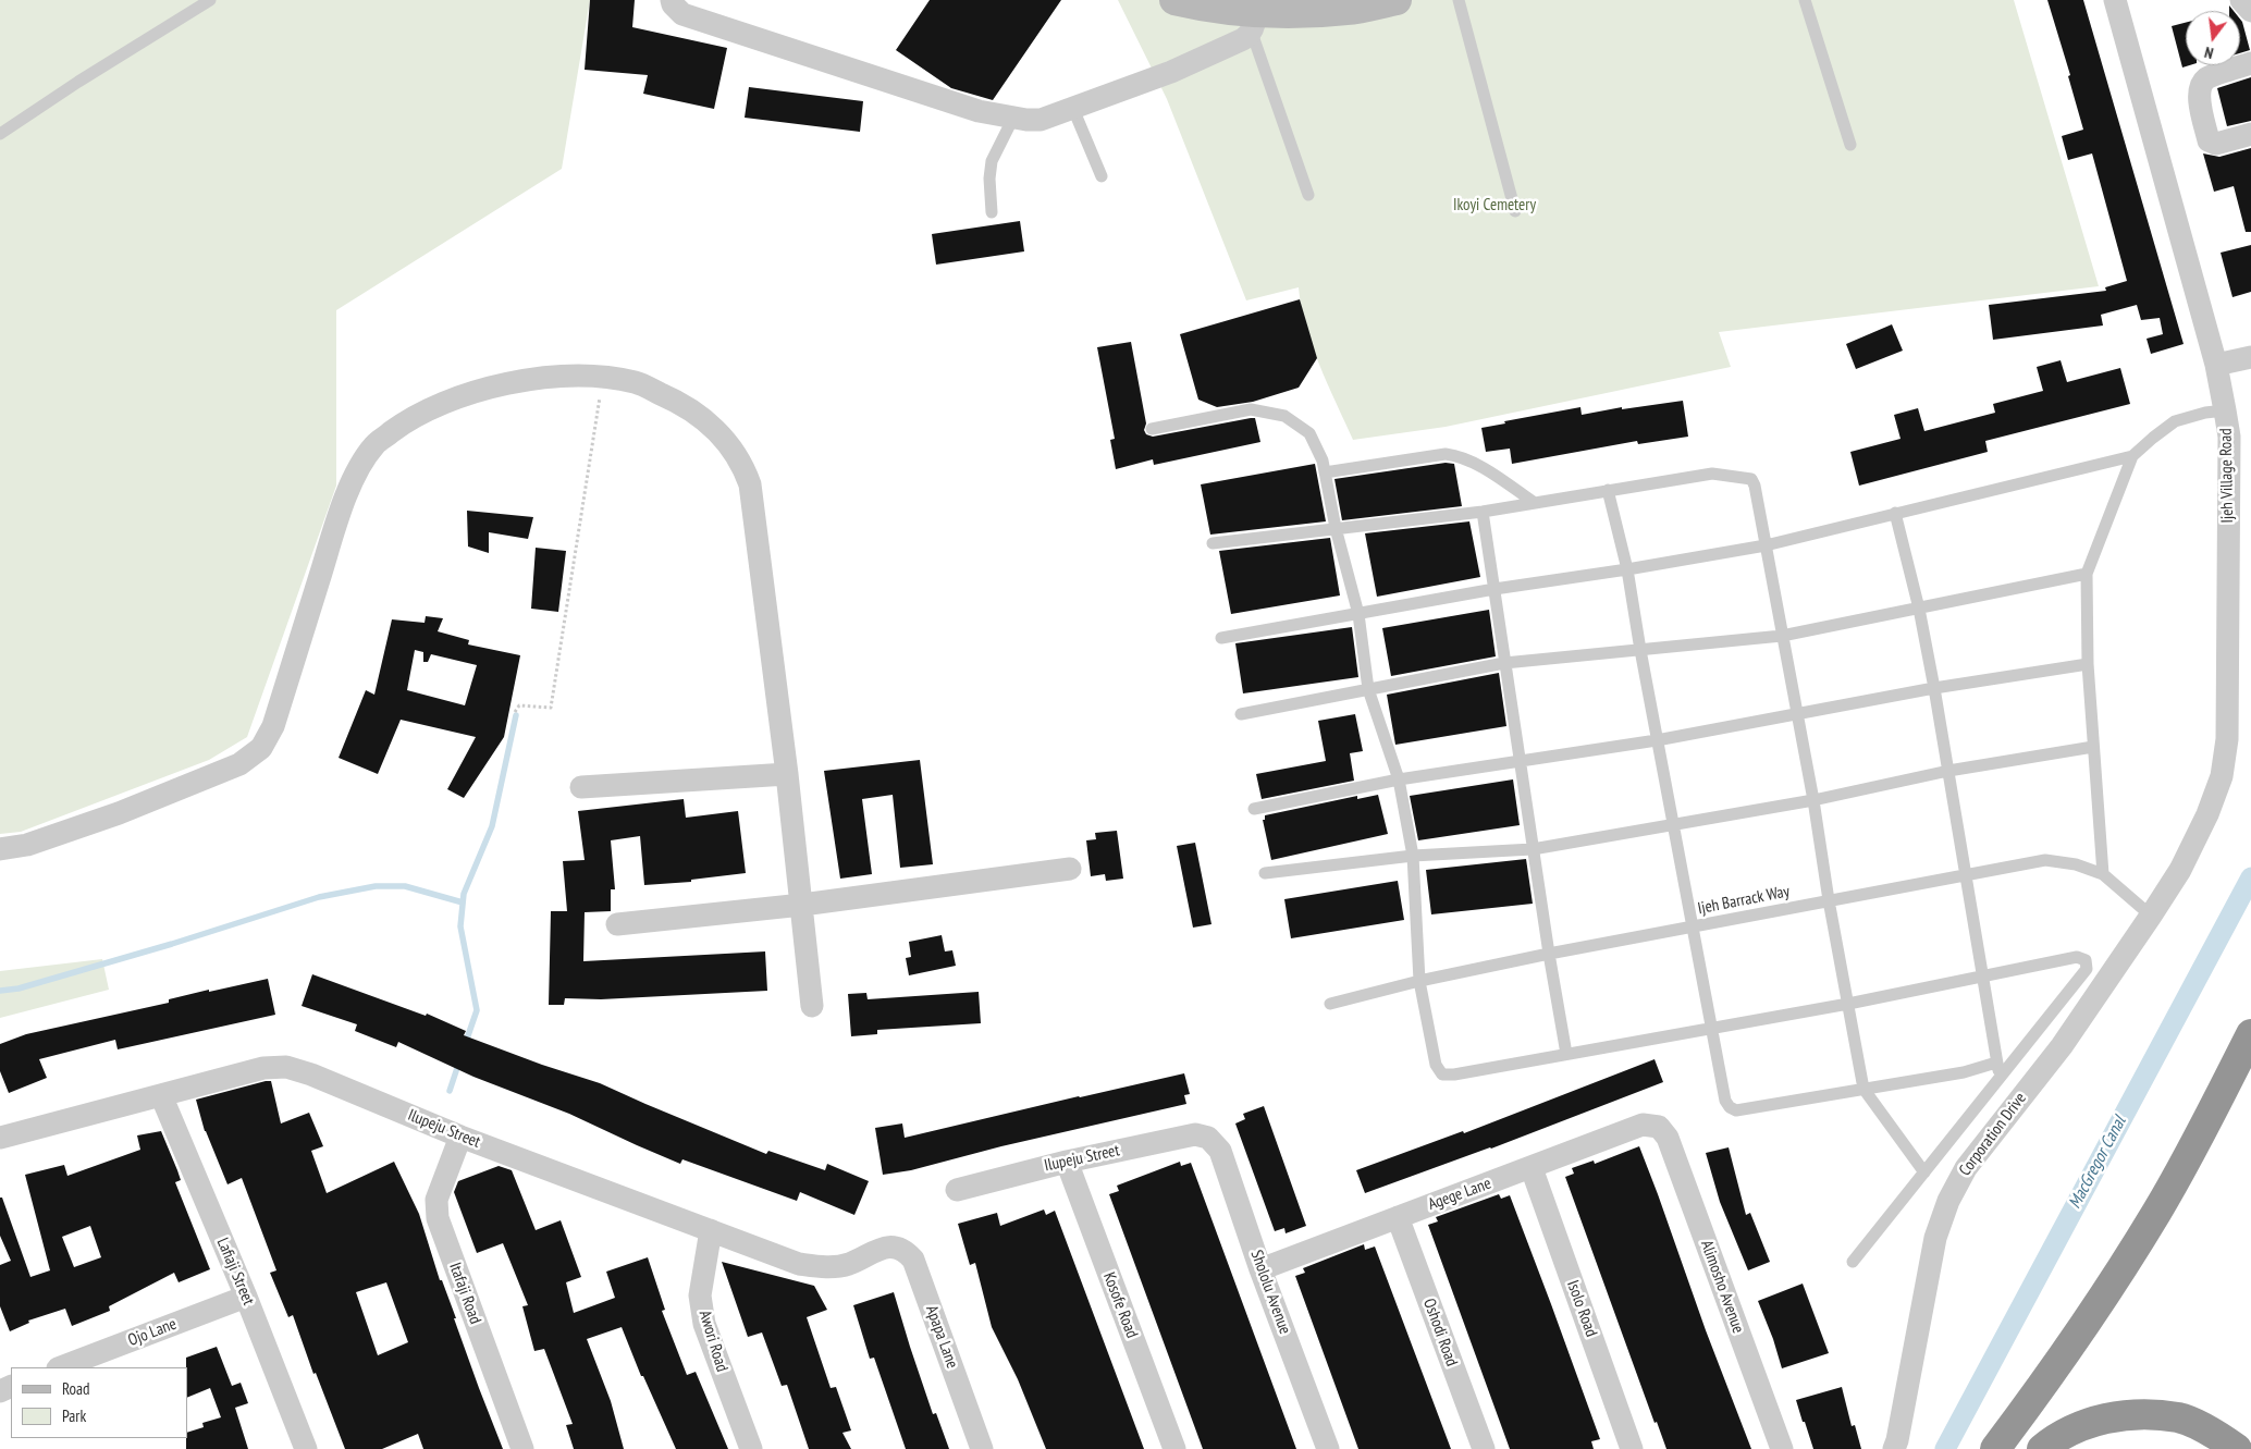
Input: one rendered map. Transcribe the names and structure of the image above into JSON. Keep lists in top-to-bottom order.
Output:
{
  "streets": {
    "street": [
      "Ijeh Village Road",
      "Ilupeju Street",
      "Corporation Drive",
      "Agege Lane",
      "Lafiaji Street",
      "Alimosho Avenue",
      "Shololu Avenue",
      "Itafaji Road",
      "Kosofe Road",
      "Isolo Road",
      "Ojo Lane",
      "Oshodi Road",
      "Apapa Lane",
      "Awori Road"
    ],
    "lane": ["Ijeh Barrack Way"]
  },
  "crossings": [
    ["Ijeh Village Road", "Ijeh Barrack Way"],
    ["Ijeh Village Road", "Corporation Drive"],
    ["Ijeh Barrack Way", "Corporation Drive"],
    ["Ilupeju Street", "Lafiaji Street"],
    ["Ilupeju Street", "Shololu Avenue"],
    ["Ilupeju Street", "Itafaji Road"],
    ["Ilupeju Street", "Kosofe Road"],
    ["Ilupeju Street", "Apapa Lane"],
    ["Ilupeju Street", "Awori Road"],
    ["Agege Lane", "Alimosho Avenue"],
    ["Agege Lane", "Shololu Avenue"],
    ["Agege Lane", "Isolo Road"],
    ["Agege Lane", "Oshodi Road"],
    ["Lafiaji Street", "Ojo Lane"]
  ],
  "water": ["MacGregor Canal"],
  "parks": ["Ikoyi Cemetery"],
  "legend": ["Road", "Park"],
  "north": "bottom"
}
